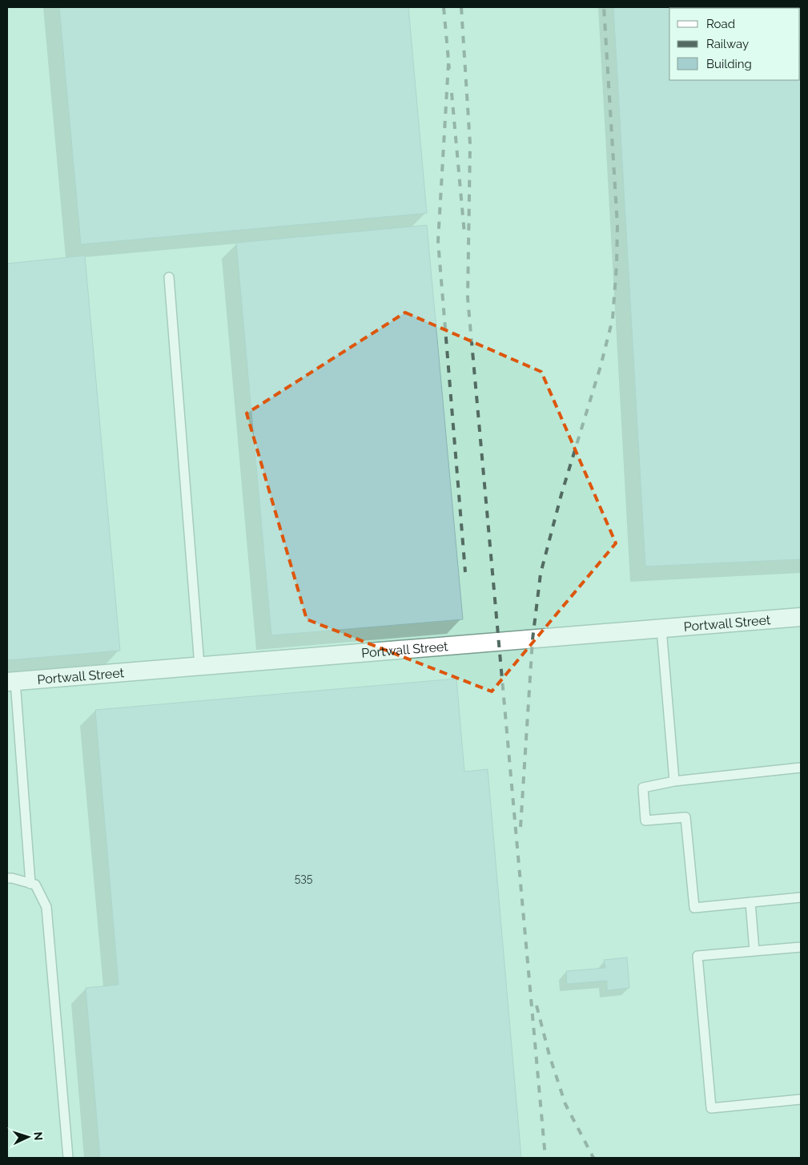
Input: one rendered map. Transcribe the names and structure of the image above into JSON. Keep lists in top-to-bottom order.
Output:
{
  "streets": {
    "street": ["Portwall Street"]
  },
  "house_numbers": ["535"],
  "legend": ["Road", "Railway", "Building"],
  "north": "right"
}
